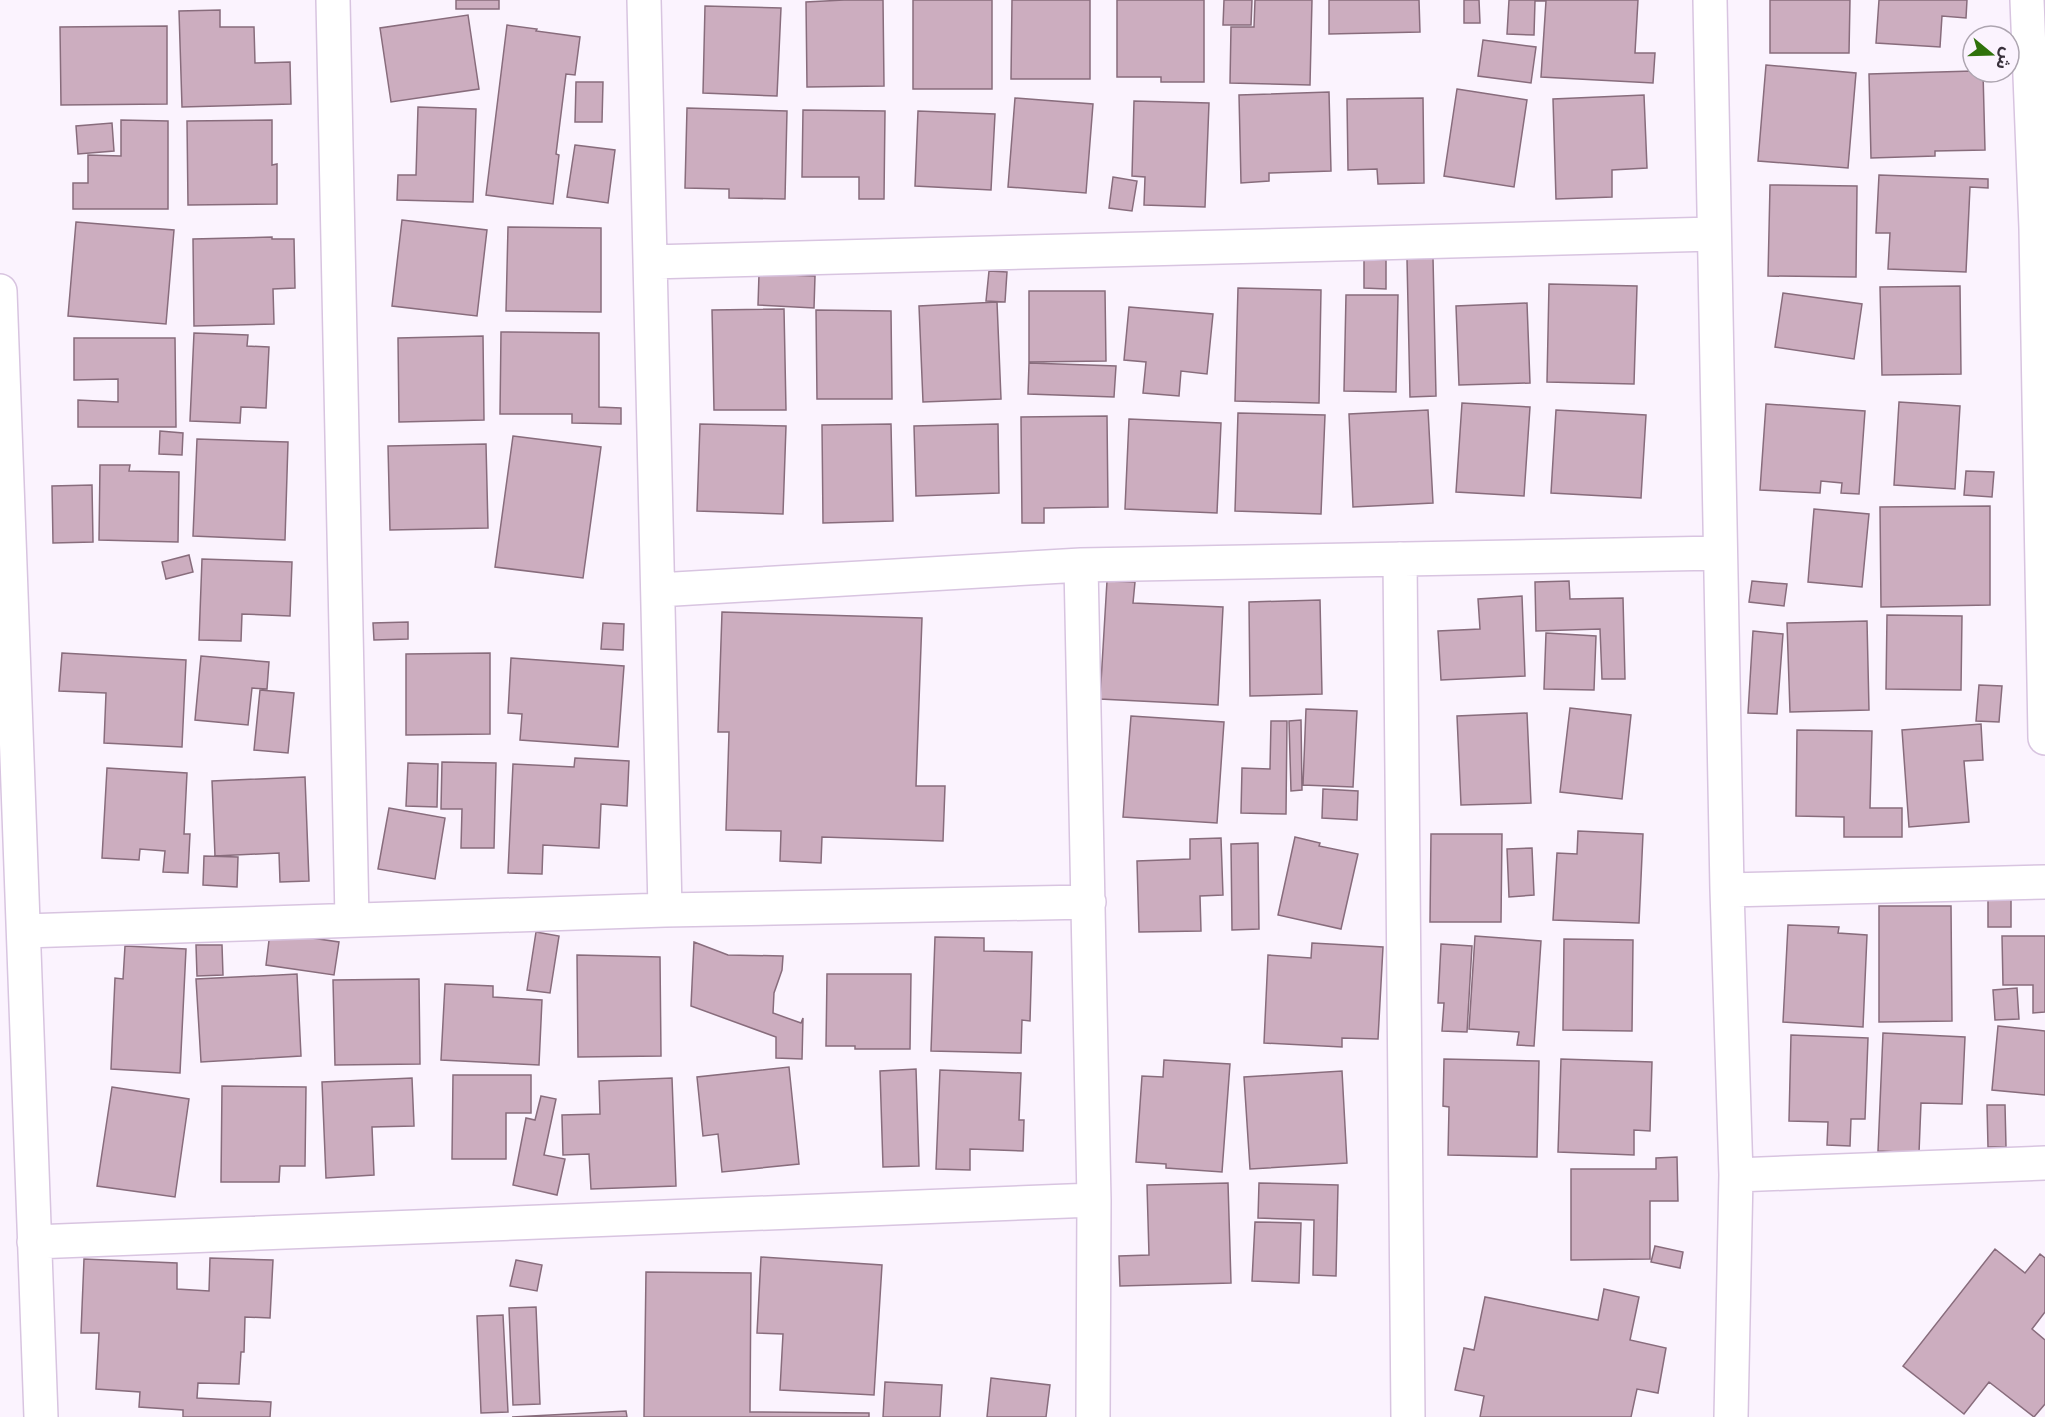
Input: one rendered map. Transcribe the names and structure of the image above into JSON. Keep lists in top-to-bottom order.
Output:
{
  "north": "right"
}
